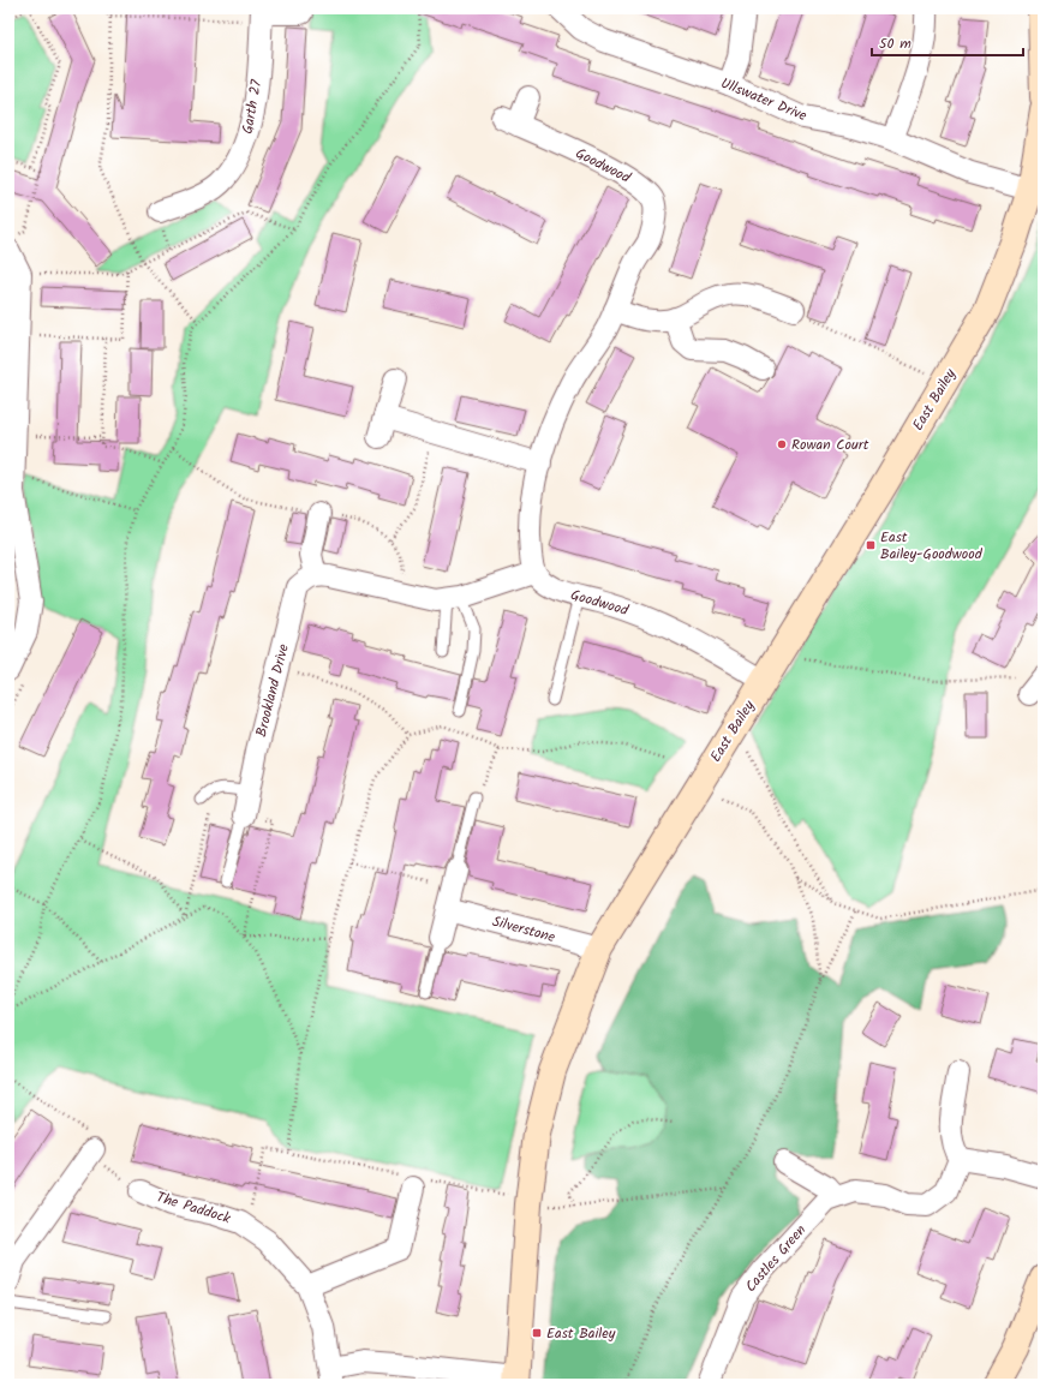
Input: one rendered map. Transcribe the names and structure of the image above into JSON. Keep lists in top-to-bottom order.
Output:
{
  "streets": {
    "street": [
      "Ullswater Drive",
      "Garth 27",
      "Goodwood",
      "East Bailey",
      "Brookland Drive",
      "Silverstone",
      "The Paddock",
      "Castles Green"
    ]
  },
  "crossings": [
    ["Ullswater Drive", "East Bailey"],
    ["Goodwood", "East Bailey"],
    ["East Bailey", "Silverstone"],
    ["East Bailey", "The Paddock"]
  ],
  "places": {
    "other": ["Rowan Court"],
    "transit": ["East Bailey-Goodwood", "East Bailey"]
  },
  "scale_bar": "50 m"
}
